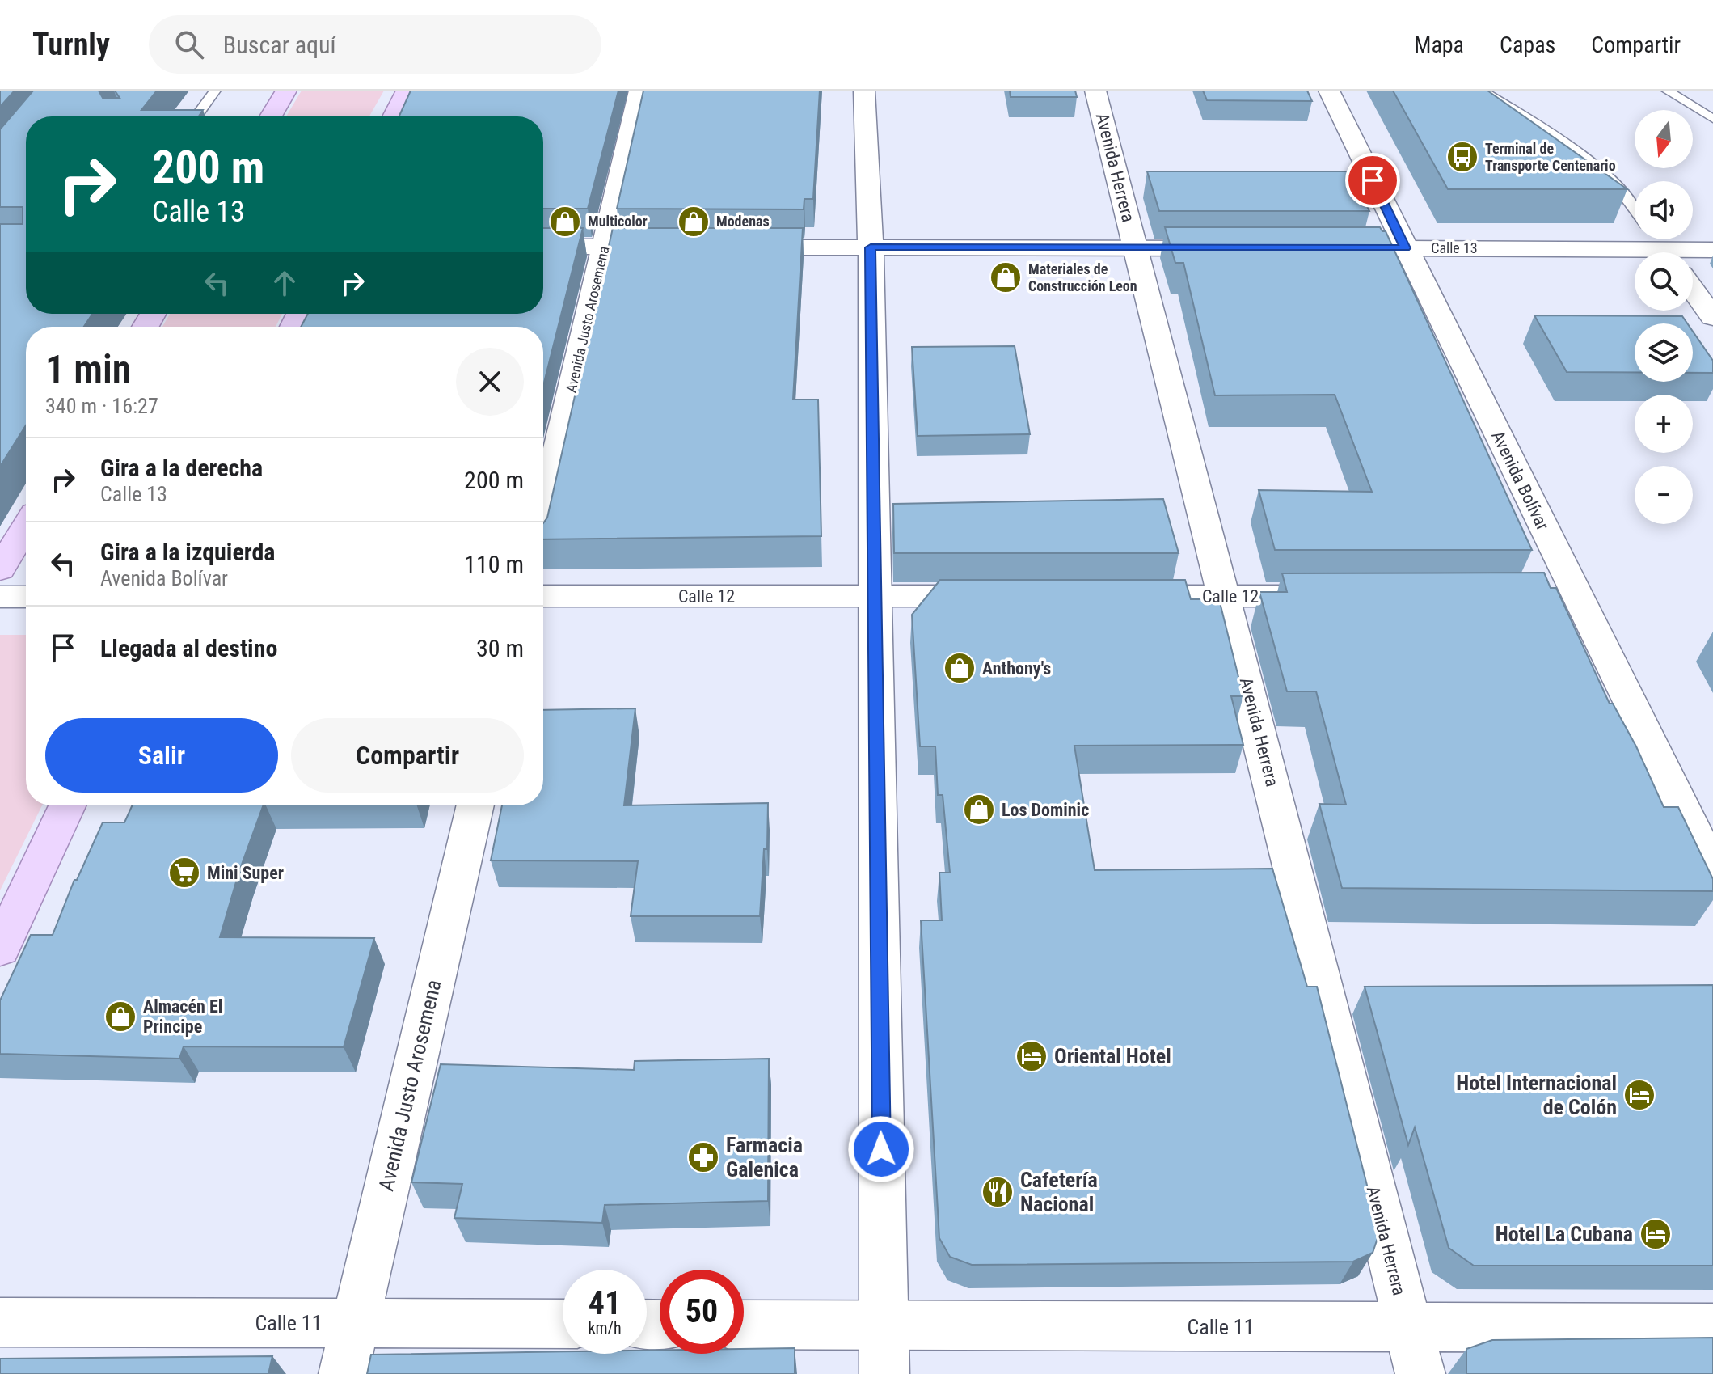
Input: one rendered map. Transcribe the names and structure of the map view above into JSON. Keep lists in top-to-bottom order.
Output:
{
  "streets": {
    "street": [
      "Avenida Herrera",
      "Calle 13",
      "Avenida Justo Arosemena",
      "Avenida Bolívar",
      "Calle 12",
      "Calle 11"
    ]
  },
  "crossings": [
    ["Avenida Herrera", "Calle 12"],
    ["Avenida Herrera", "Calle 11"],
    ["Calle 13", "Avenida Bolívar"],
    ["Avenida Justo Arosemena", "Calle 11"]
  ],
  "places": {
    "bus stop": ["Terminal de Transporte Centenario"],
    "shop": [
      "Multicolor",
      "Modenas",
      "Materiales de Construcción Leon",
      "Anthony's",
      "Los Dominic",
      "Almacén El Principe"
    ],
    "supermarket": ["Mini Super"],
    "hotel": ["Oriental Hotel", "Hotel Internacional de Colón", "Hotel La Cubana"],
    "pharmacy": ["Farmacia Galenica"],
    "restaurant": ["Cafetería Nacional"]
  },
  "north": "bottom",
  "page": {
    "header": "Turnly",
    "search": "Buscar aquí",
    "nav": ["Mapa", "Capas", "Compartir"],
    "map_buttons": ["+", "−"],
    "turn": ["200 m", "Calle 13"],
    "heading": ["1 min", "340 m · 16:27"],
    "list": [
      {
        "name": "Gira a la derecha",
        "note": "Calle 13",
        "value": "200 m"
      },
      {
        "name": "Gira a la izquierda",
        "note": "Avenida Bolívar",
        "value": "110 m"
      },
      {
        "name": "Llegada al destino",
        "value": "30 m"
      }
    ],
    "buttons": ["Salir", "Compartir"],
    "speed": "41 km/h",
    "limit": "50"
  }
}
